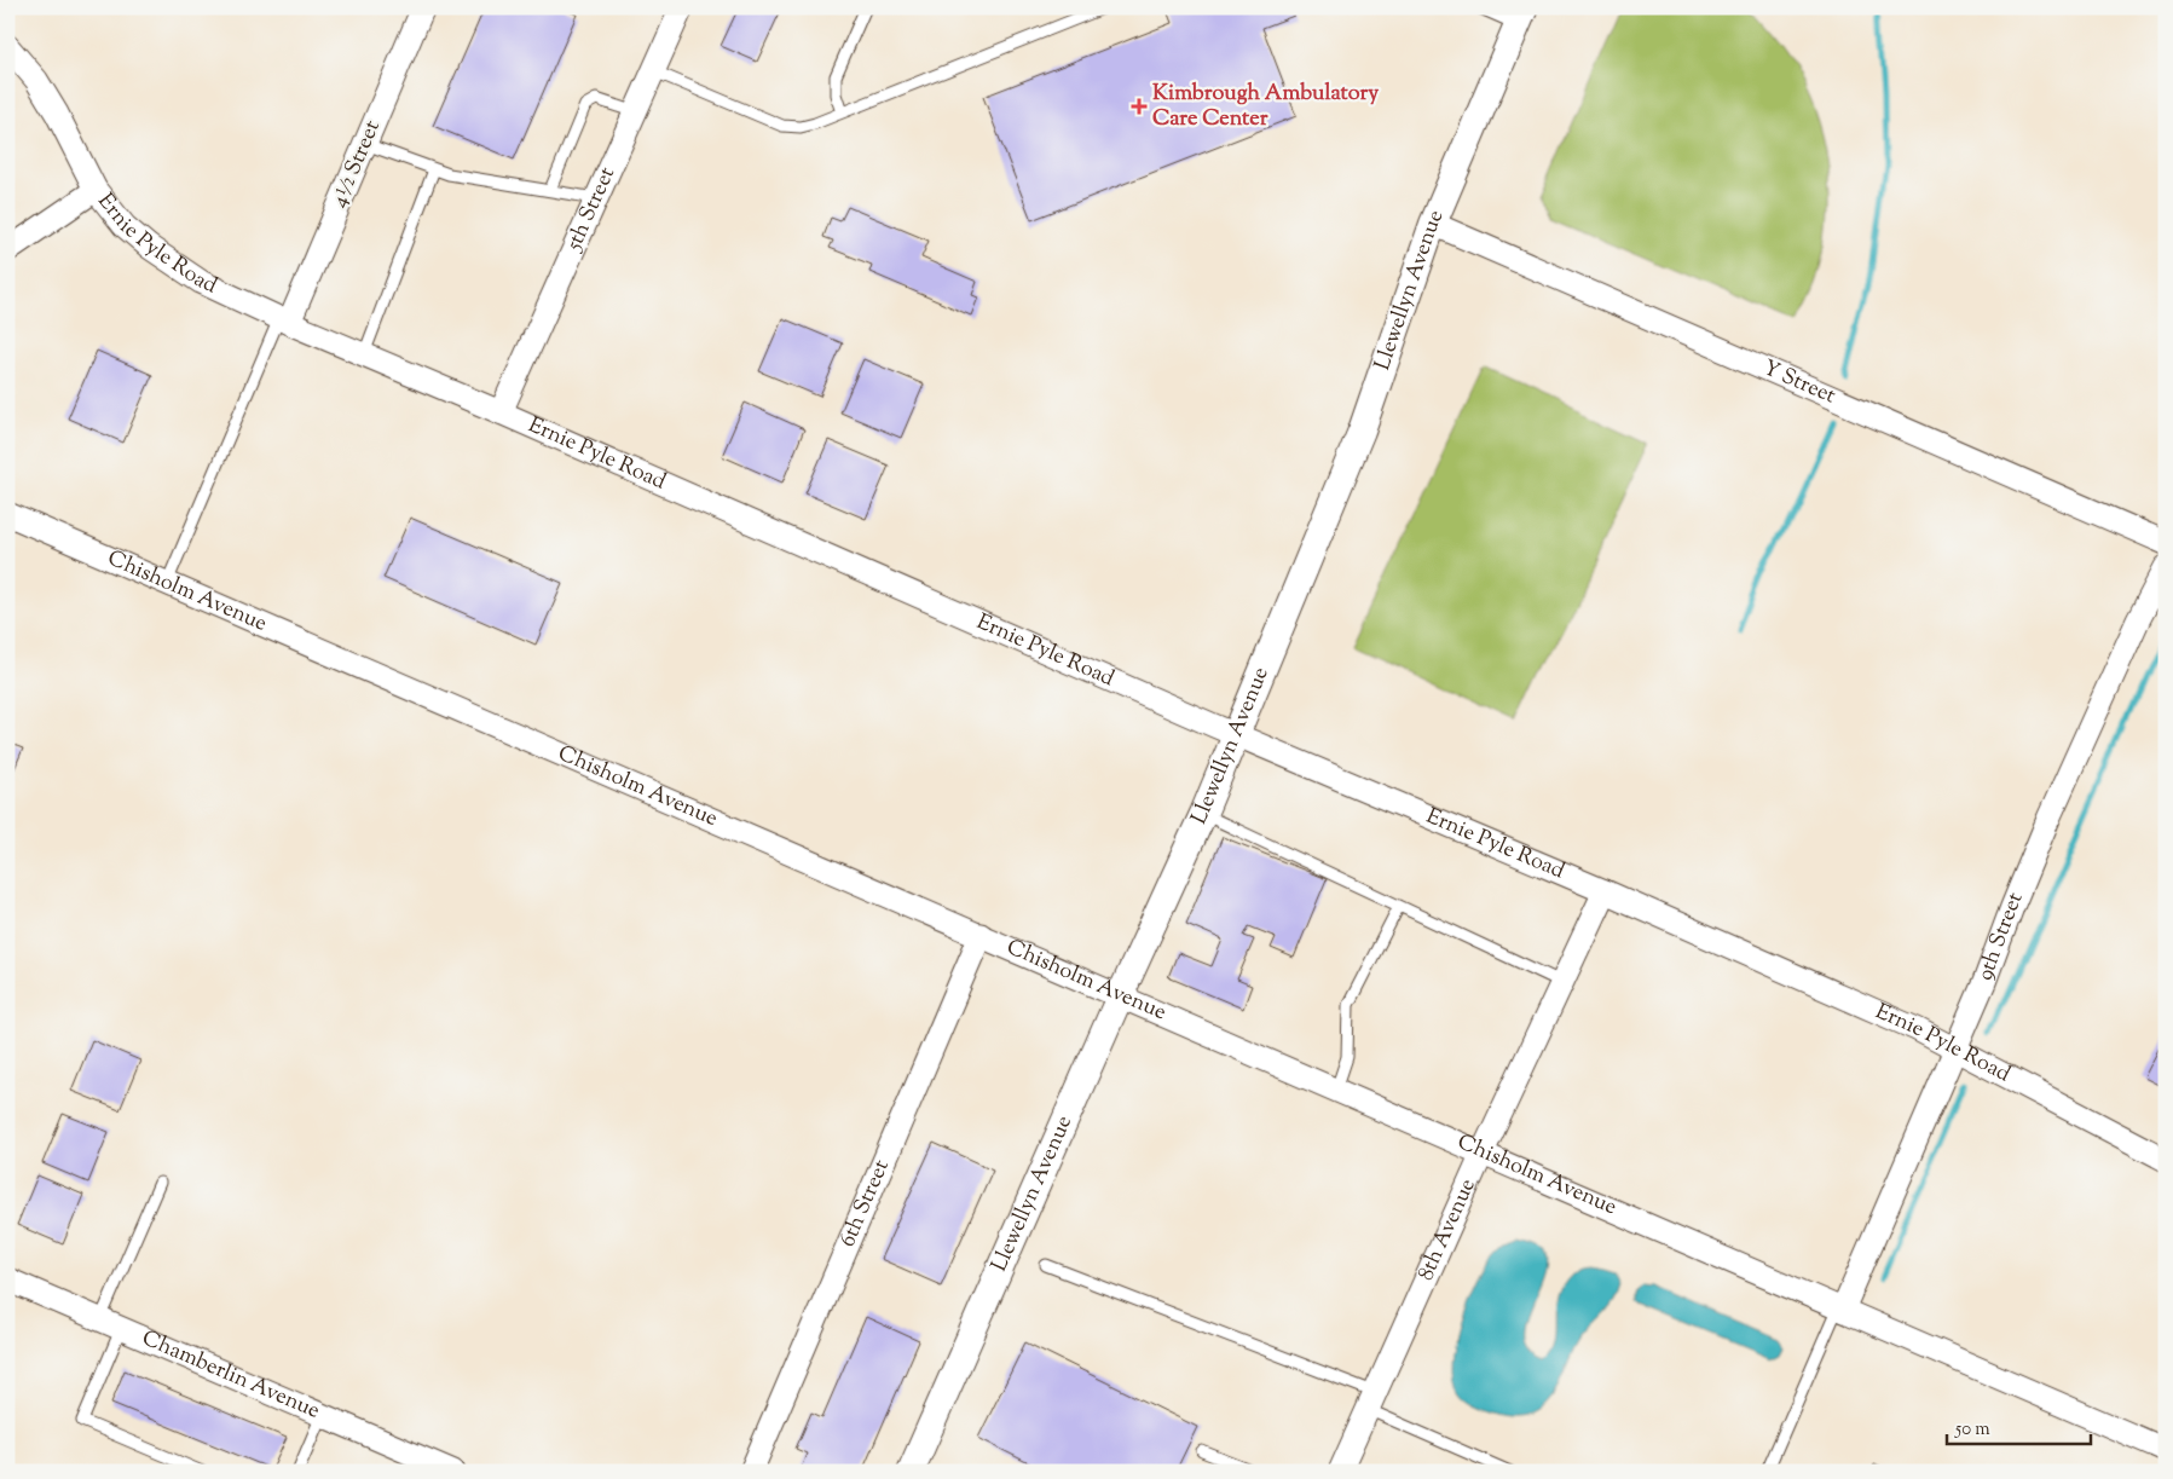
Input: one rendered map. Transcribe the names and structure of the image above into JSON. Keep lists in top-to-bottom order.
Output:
{
  "streets": {
    "street": [
      "4½ Street",
      "5th Street",
      "Ernie Pyle Road",
      "Llewellyn Avenue",
      "Y Street",
      "Chisholm Avenue",
      "9th Street",
      "6th Street",
      "8th Avenue",
      "Chamberlin Avenue"
    ]
  },
  "crossings": [
    ["4½ Street", "Ernie Pyle Road"],
    ["5th Street", "Ernie Pyle Road"],
    ["Ernie Pyle Road", "Llewellyn Avenue"],
    ["Ernie Pyle Road", "9th Street"],
    ["Ernie Pyle Road", "8th Avenue"],
    ["Llewellyn Avenue", "Y Street"],
    ["Llewellyn Avenue", "Chisholm Avenue"],
    ["Chisholm Avenue", "9th Street"],
    ["Chisholm Avenue", "6th Street"],
    ["Chisholm Avenue", "8th Avenue"]
  ],
  "places": {
    "health": ["Kimbrough Ambulatory Care Center"]
  },
  "scale_bar": "50 m"
}
